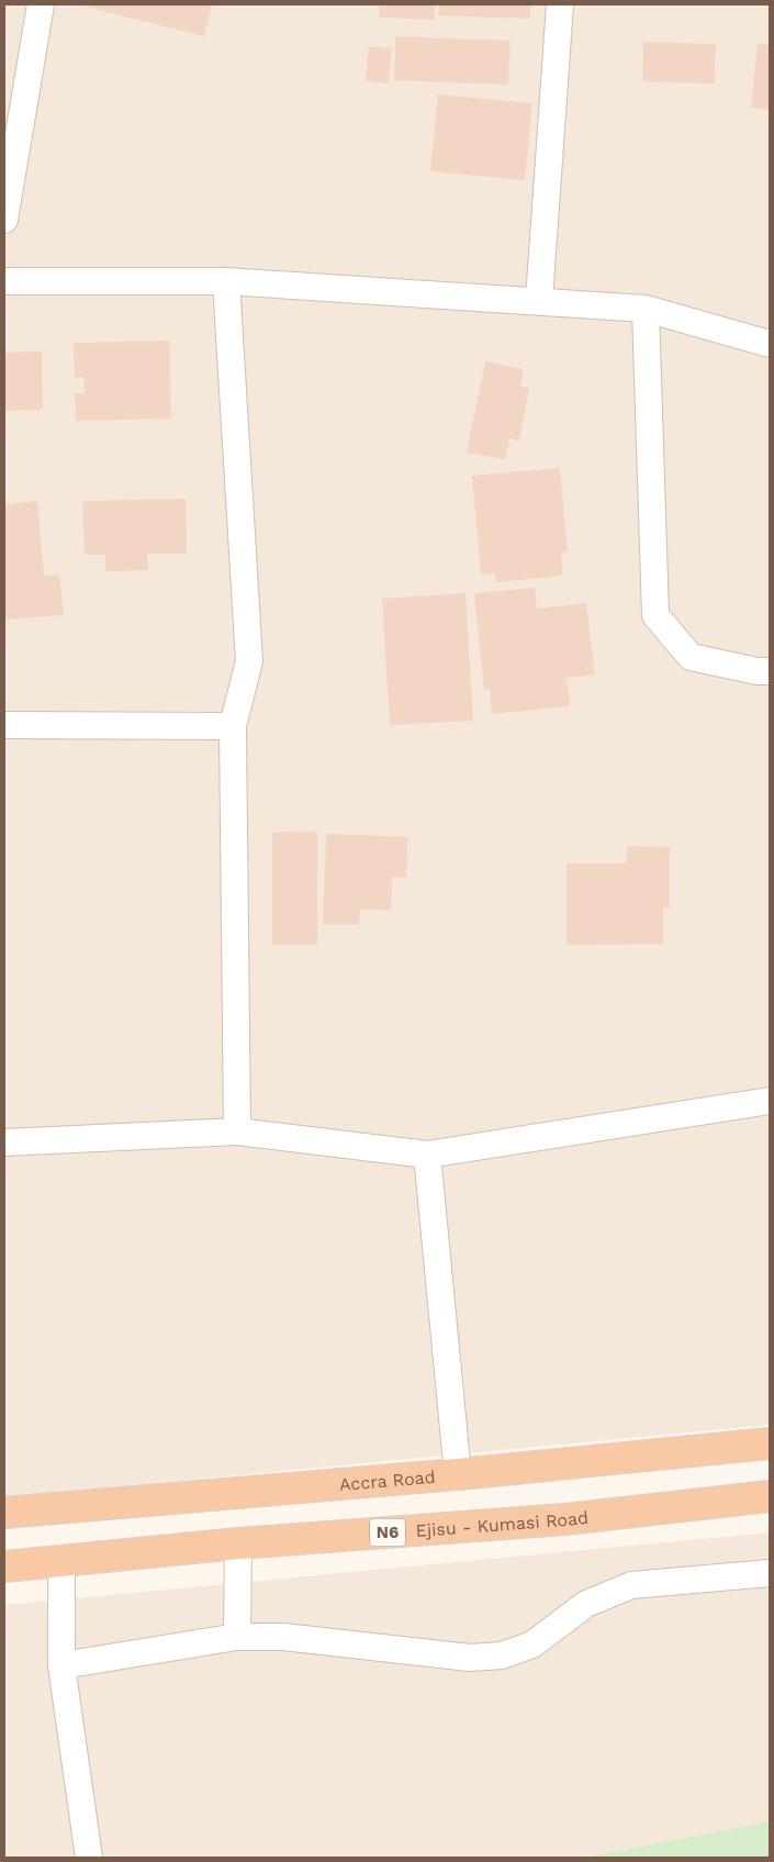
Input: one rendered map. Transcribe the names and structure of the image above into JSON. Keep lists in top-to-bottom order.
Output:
{
  "streets": {
    "highway": ["Accra Road", "Ejisu - Kumasi Road", "N6"]
  }
}
